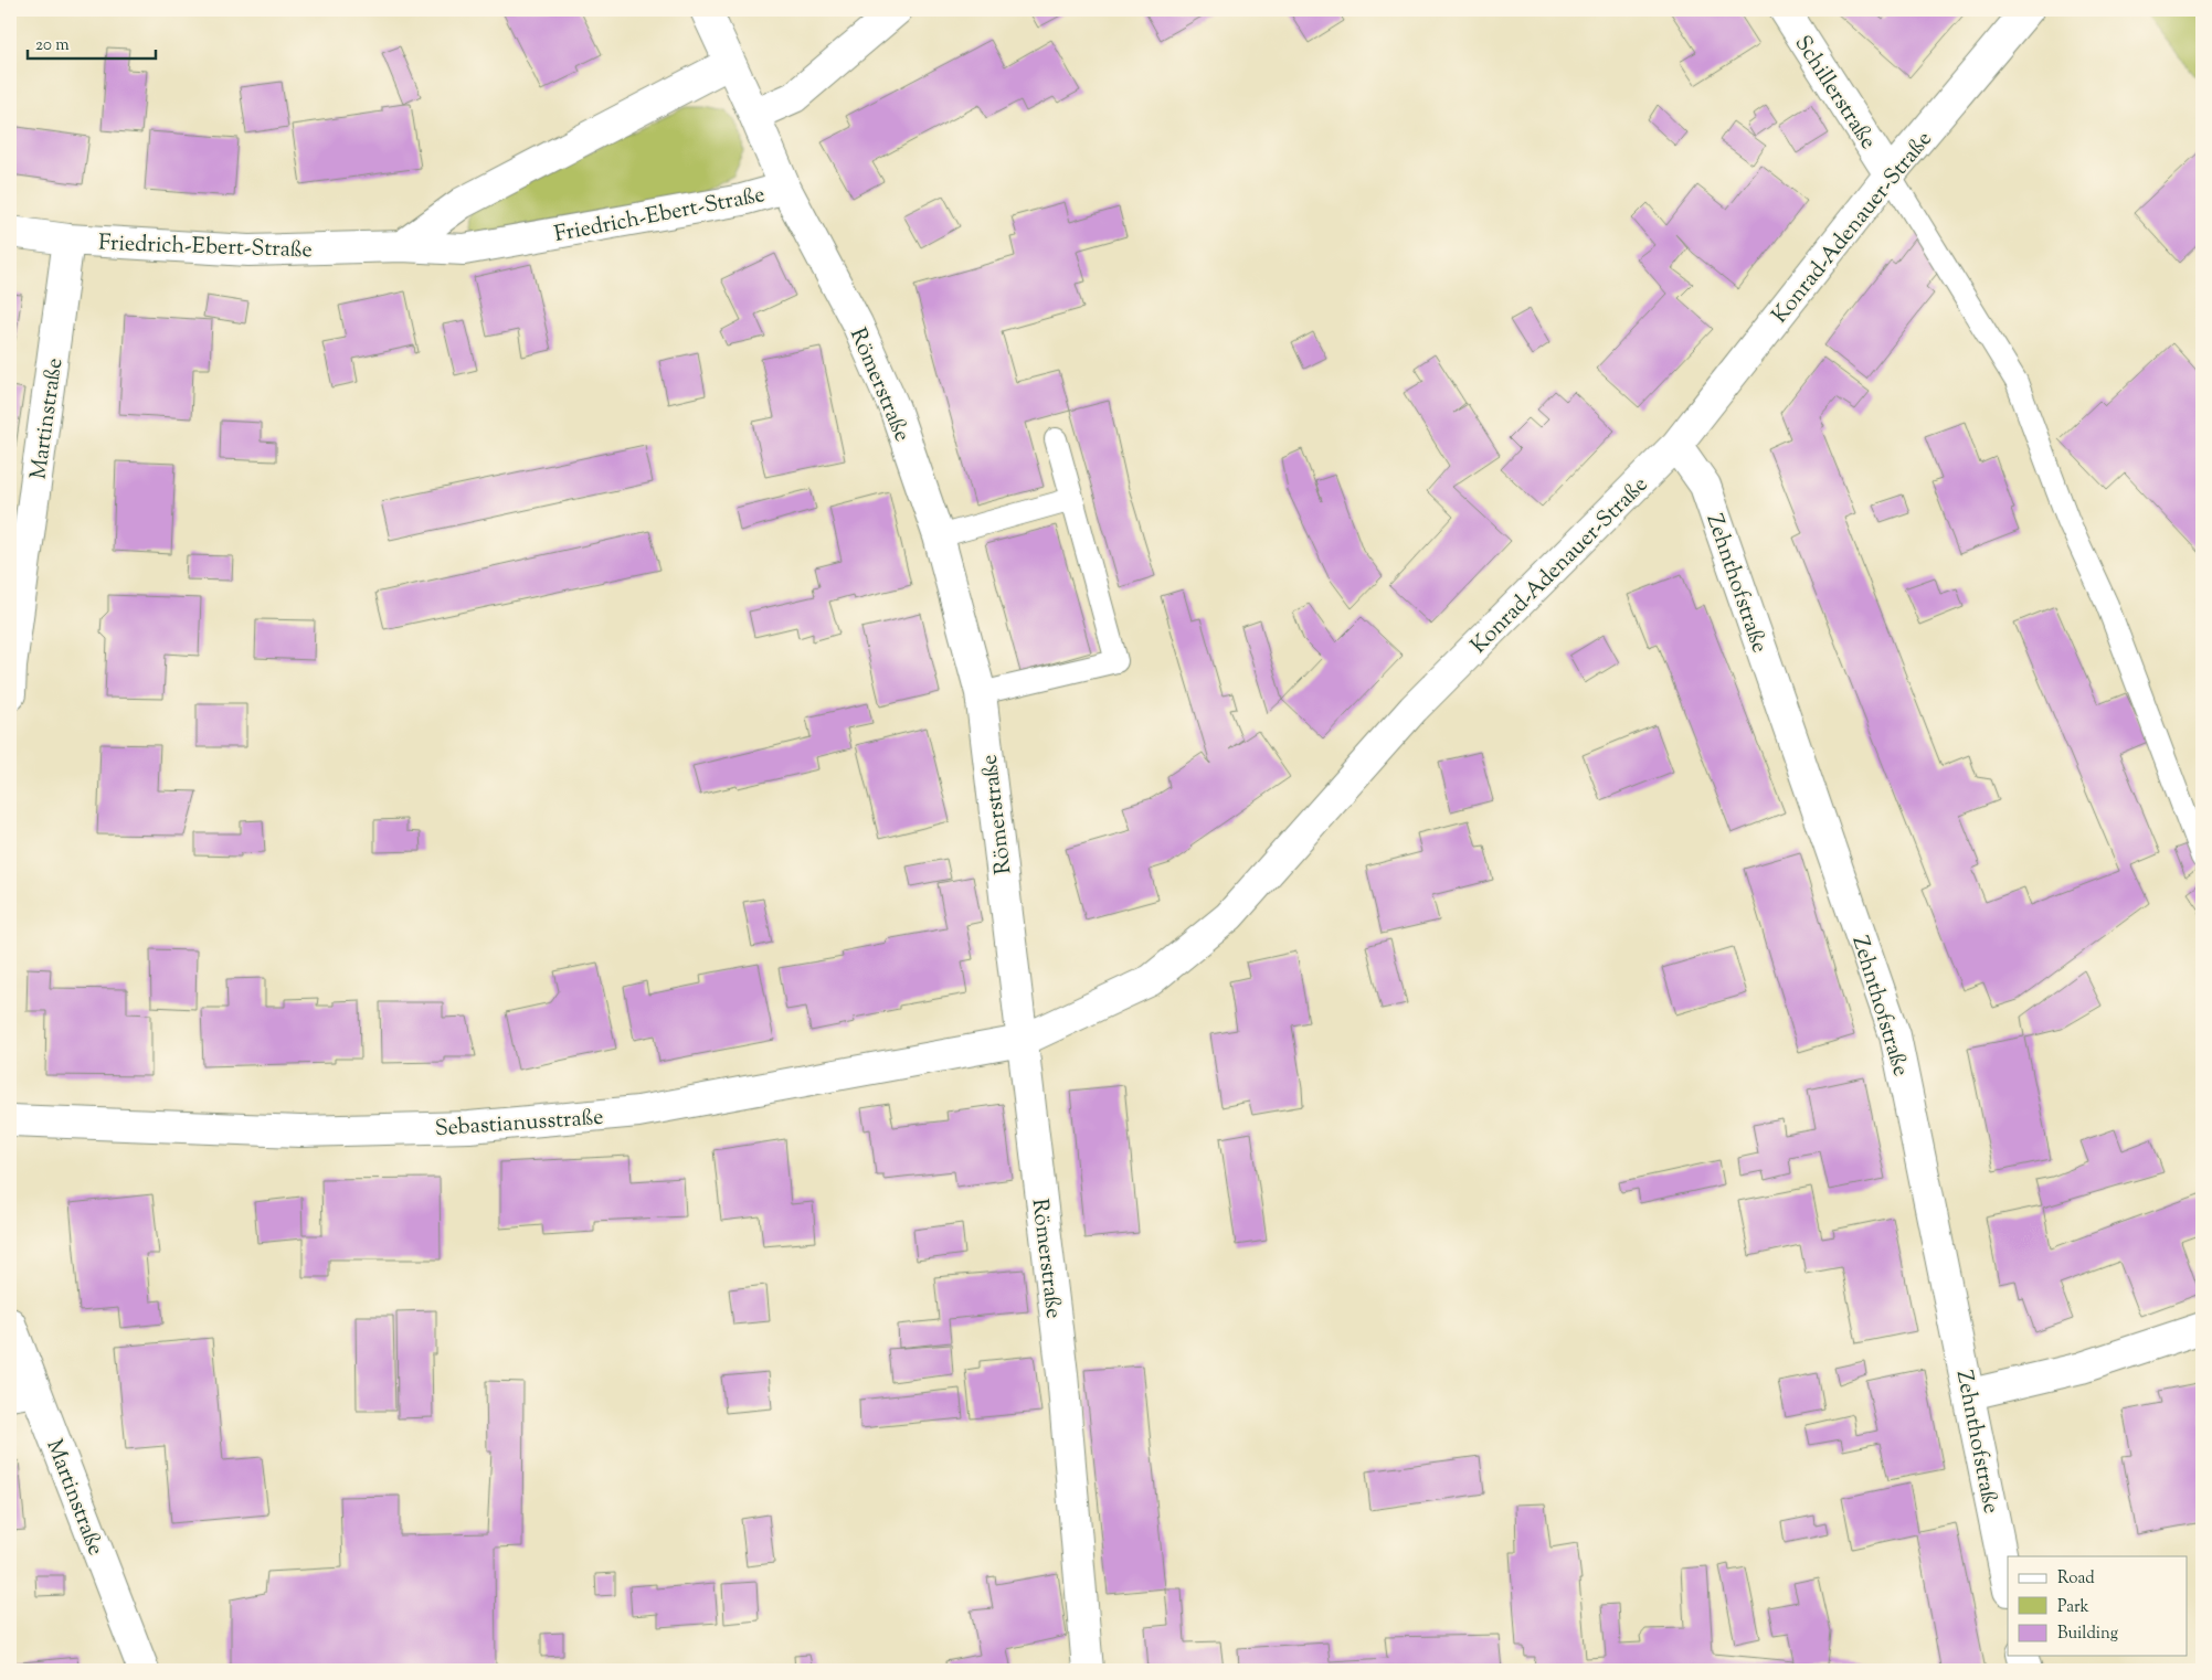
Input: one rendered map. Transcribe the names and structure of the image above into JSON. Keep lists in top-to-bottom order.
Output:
{
  "streets": {
    "street": [
      "Schillerstraße",
      "Friedrich-Ebert-Straße",
      "Konrad-Adenauer-Straße",
      "Römerstraße",
      "Martinstraße",
      "Zehnthofstraße",
      "Sebastianusstraße"
    ]
  },
  "crossings": [
    ["Schillerstraße", "Konrad-Adenauer-Straße"],
    ["Friedrich-Ebert-Straße", "Römerstraße"],
    ["Friedrich-Ebert-Straße", "Martinstraße"],
    ["Konrad-Adenauer-Straße", "Römerstraße"],
    ["Konrad-Adenauer-Straße", "Zehnthofstraße"],
    ["Konrad-Adenauer-Straße", "Sebastianusstraße"],
    ["Römerstraße", "Sebastianusstraße"]
  ],
  "legend": ["Road", "Park", "Building"],
  "scale_bar": "20 m"
}
